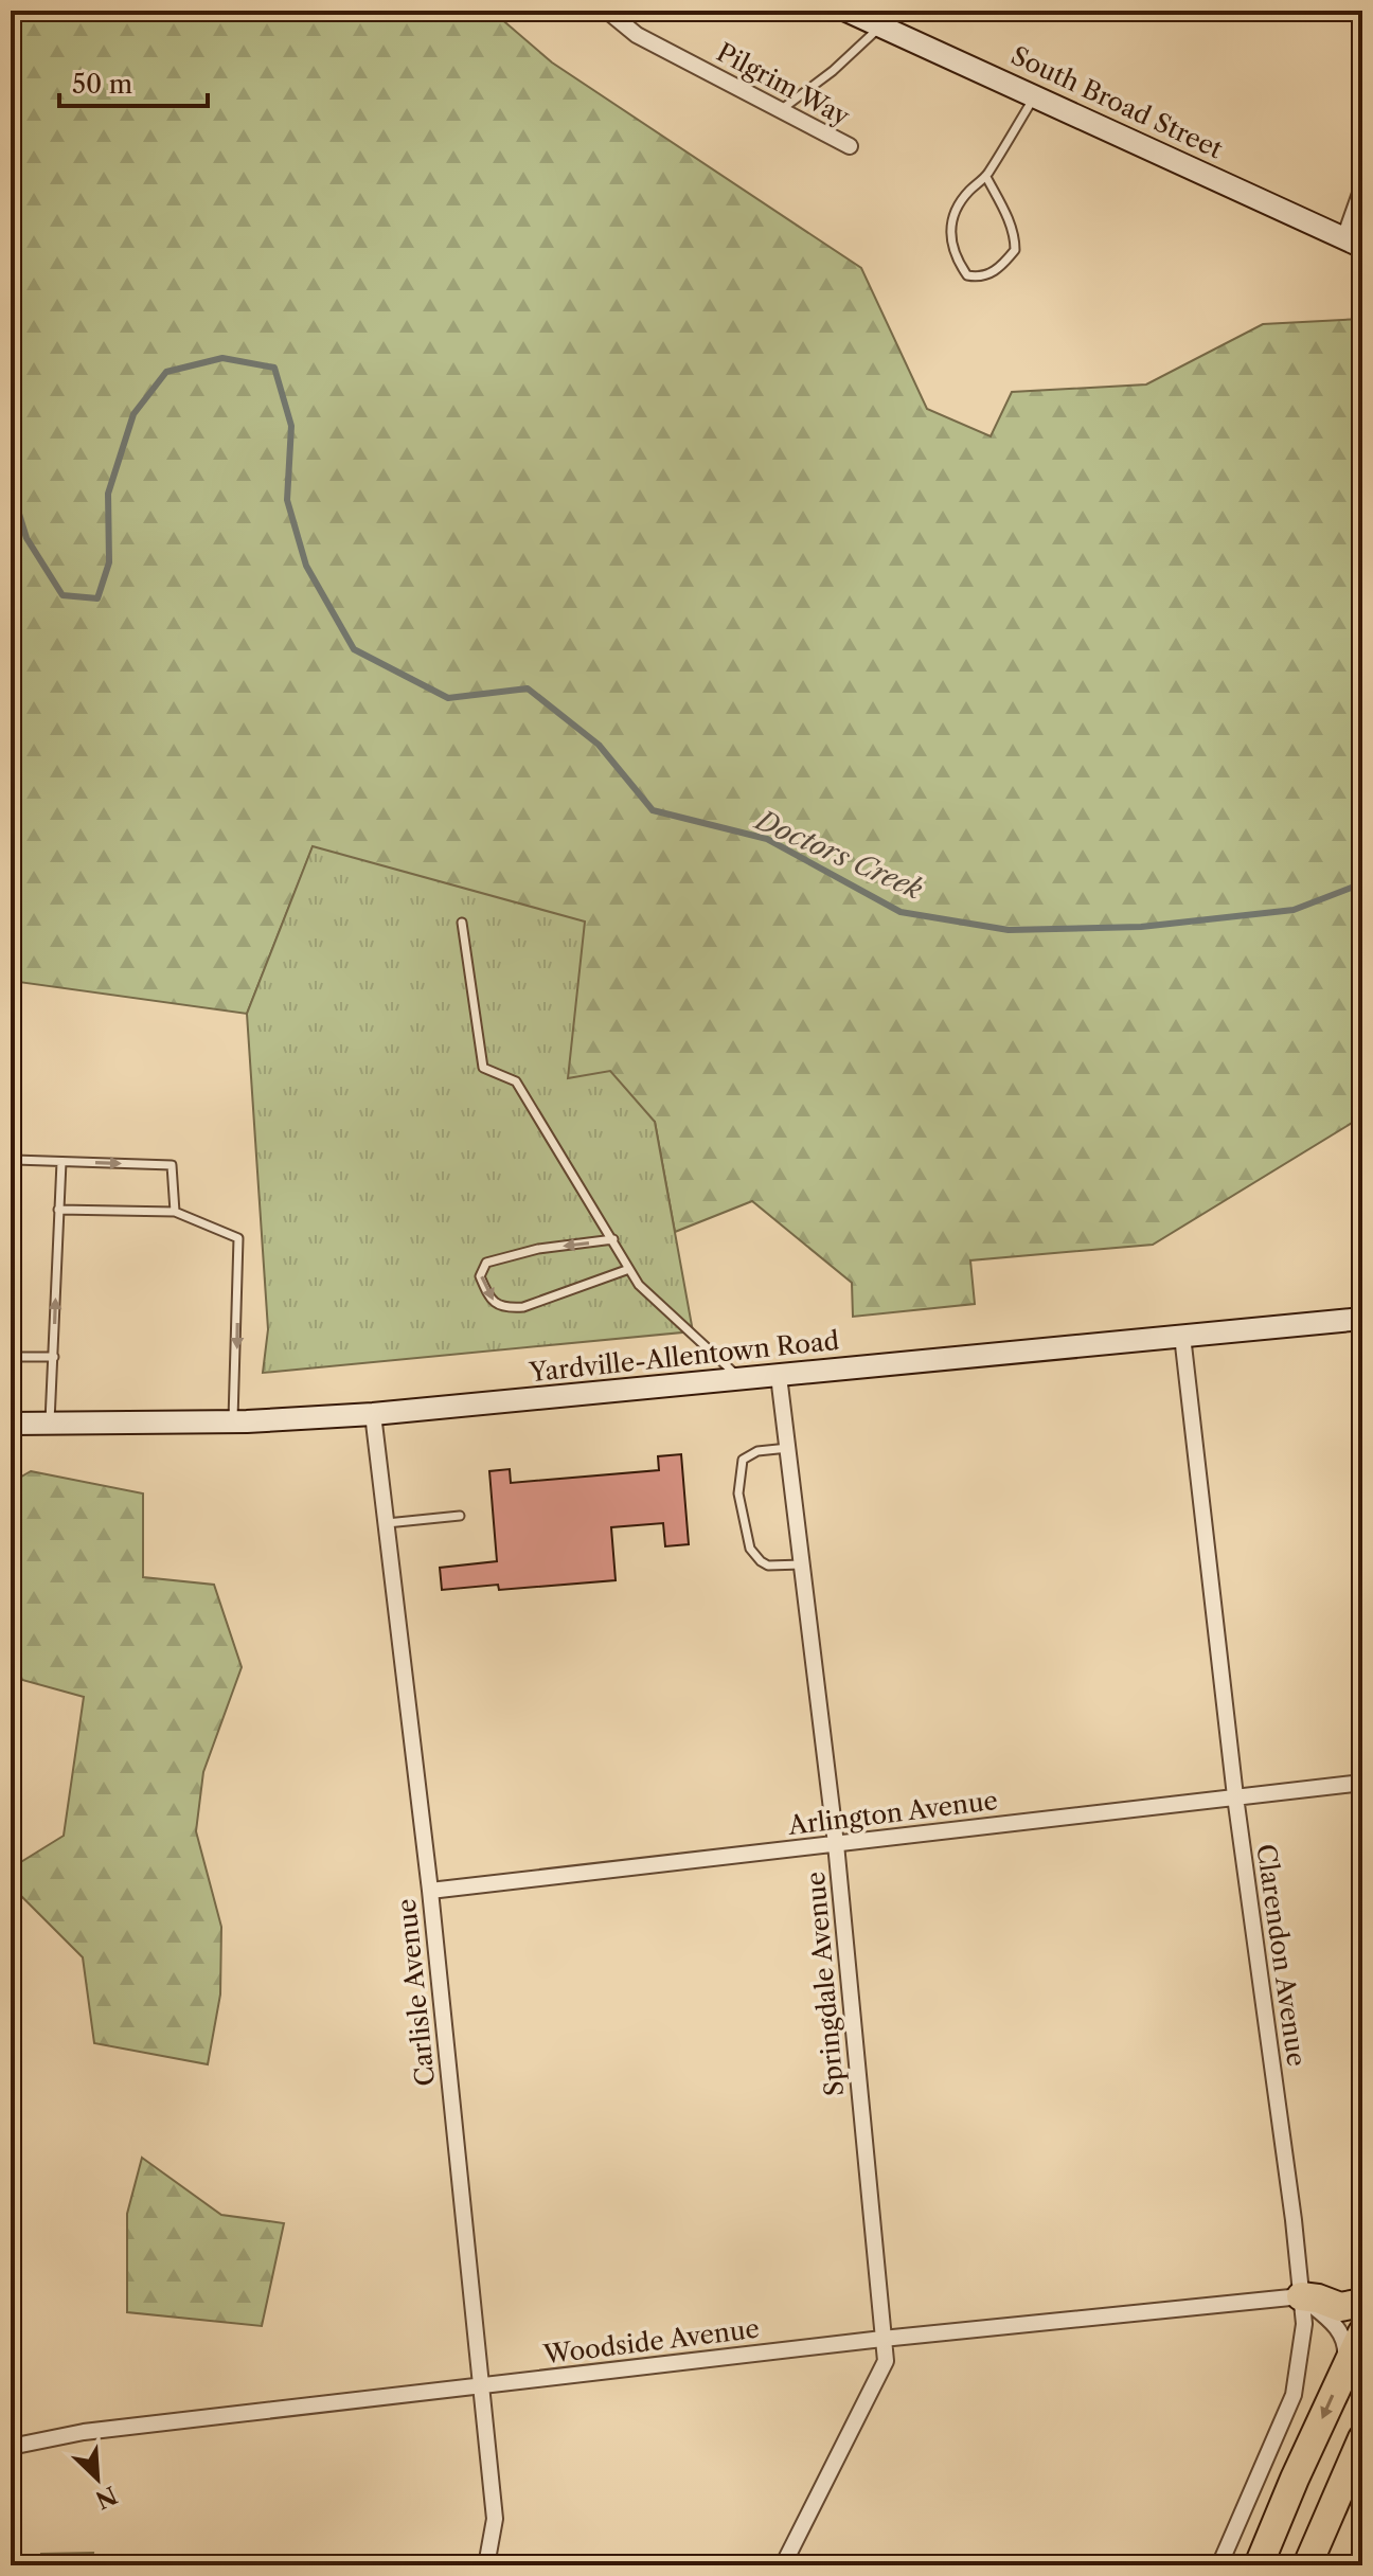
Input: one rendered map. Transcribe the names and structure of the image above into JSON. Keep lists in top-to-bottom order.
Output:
{
  "streets": {
    "main road": ["South Broad Street", "Yardville-Allentown Road"],
    "street": [
      "Pilgrim Way",
      "Arlington Avenue",
      "Clarendon Avenue",
      "Springdale Avenue",
      "Carlisle Avenue",
      "Woodside Avenue"
    ]
  },
  "crossings": [
    ["Yardville-Allentown Road", "Clarendon Avenue"],
    ["Yardville-Allentown Road", "Springdale Avenue"],
    ["Yardville-Allentown Road", "Carlisle Avenue"],
    ["Arlington Avenue", "Clarendon Avenue"],
    ["Arlington Avenue", "Springdale Avenue"],
    ["Arlington Avenue", "Carlisle Avenue"],
    ["Clarendon Avenue", "Woodside Avenue"],
    ["Springdale Avenue", "Woodside Avenue"],
    ["Carlisle Avenue", "Woodside Avenue"]
  ],
  "water": ["Doctors Creek"],
  "scale_bar": "50 m",
  "north": "bottom right"
}
